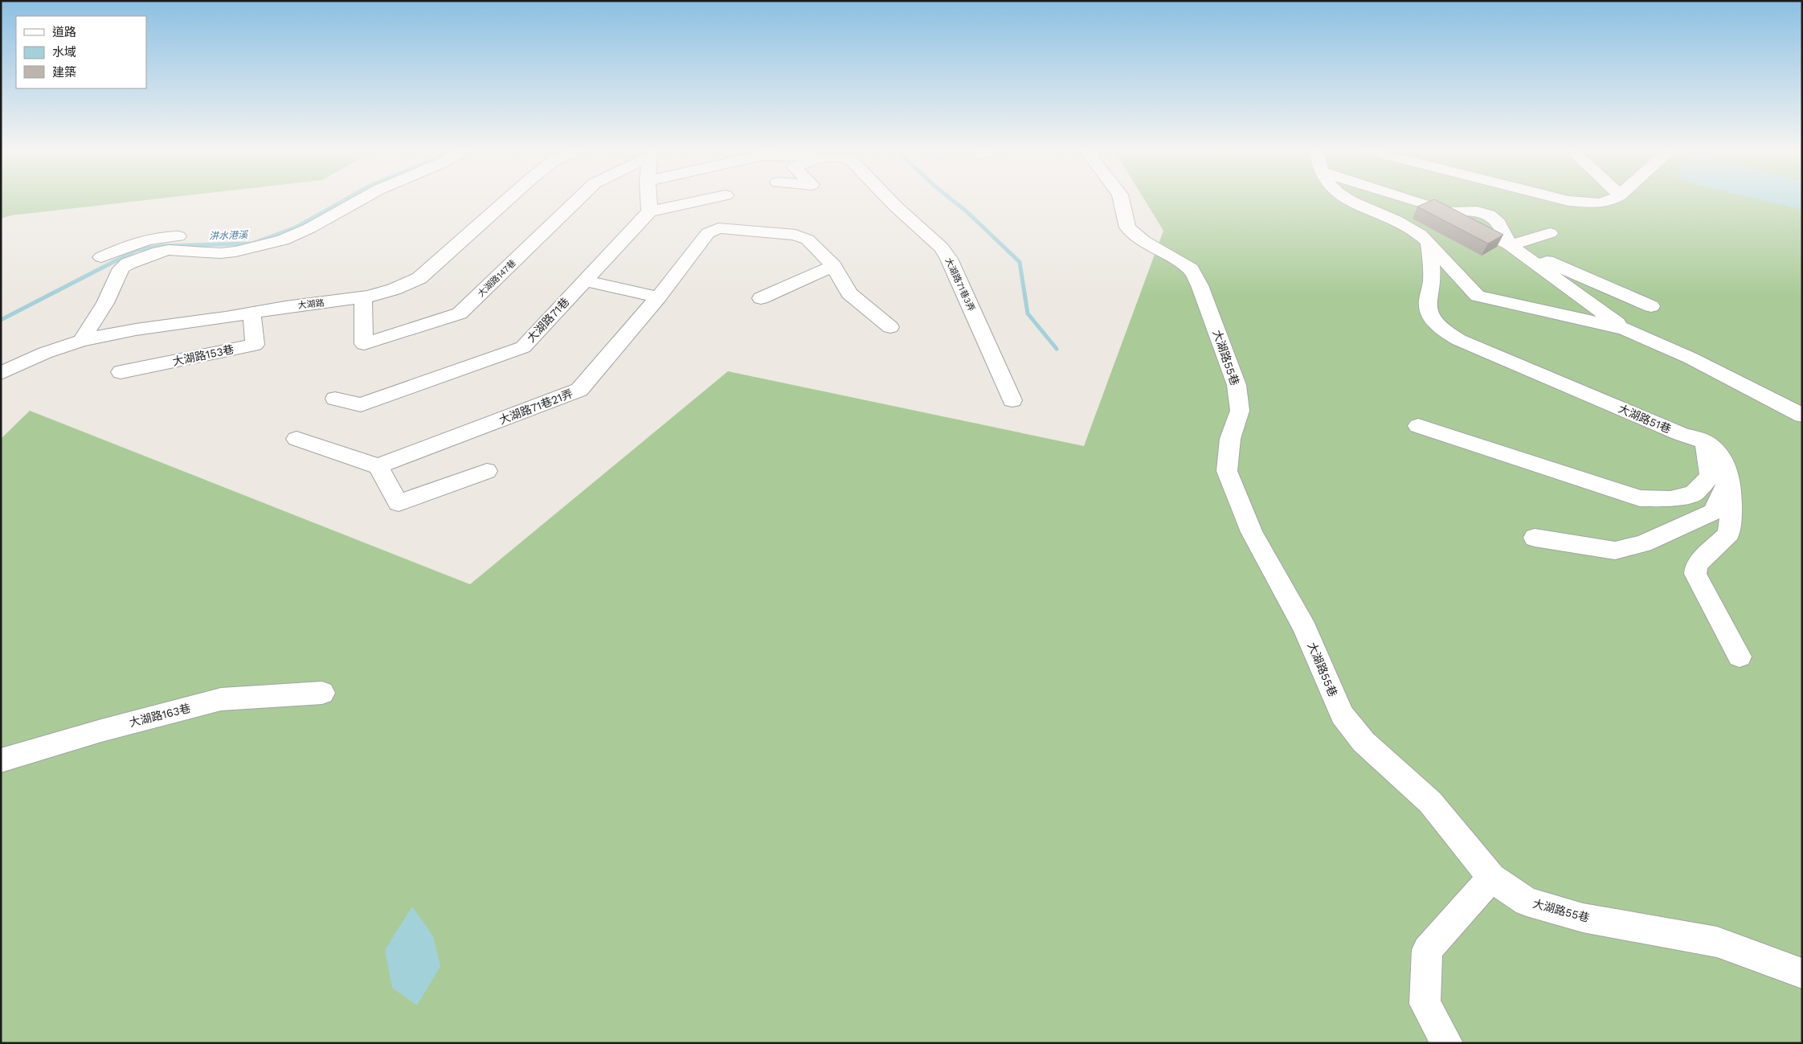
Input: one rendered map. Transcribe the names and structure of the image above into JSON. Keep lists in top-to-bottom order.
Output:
{
  "streets": {
    "street": [
      "大湖路147巷",
      "大湖路71巷3弄",
      "大湖路",
      "大湖路71巷",
      "大湖路153巷",
      "大湖路55巷",
      "大湖路71巷21弄",
      "大湖路51巷",
      "大湖路163巷"
    ]
  },
  "crossings": [
    ["大湖路147巷", "大湖路"],
    ["大湖路", "大湖路153巷"]
  ],
  "water": ["汫水港溪"],
  "legend": ["道路", "水域", "建築"]
}
